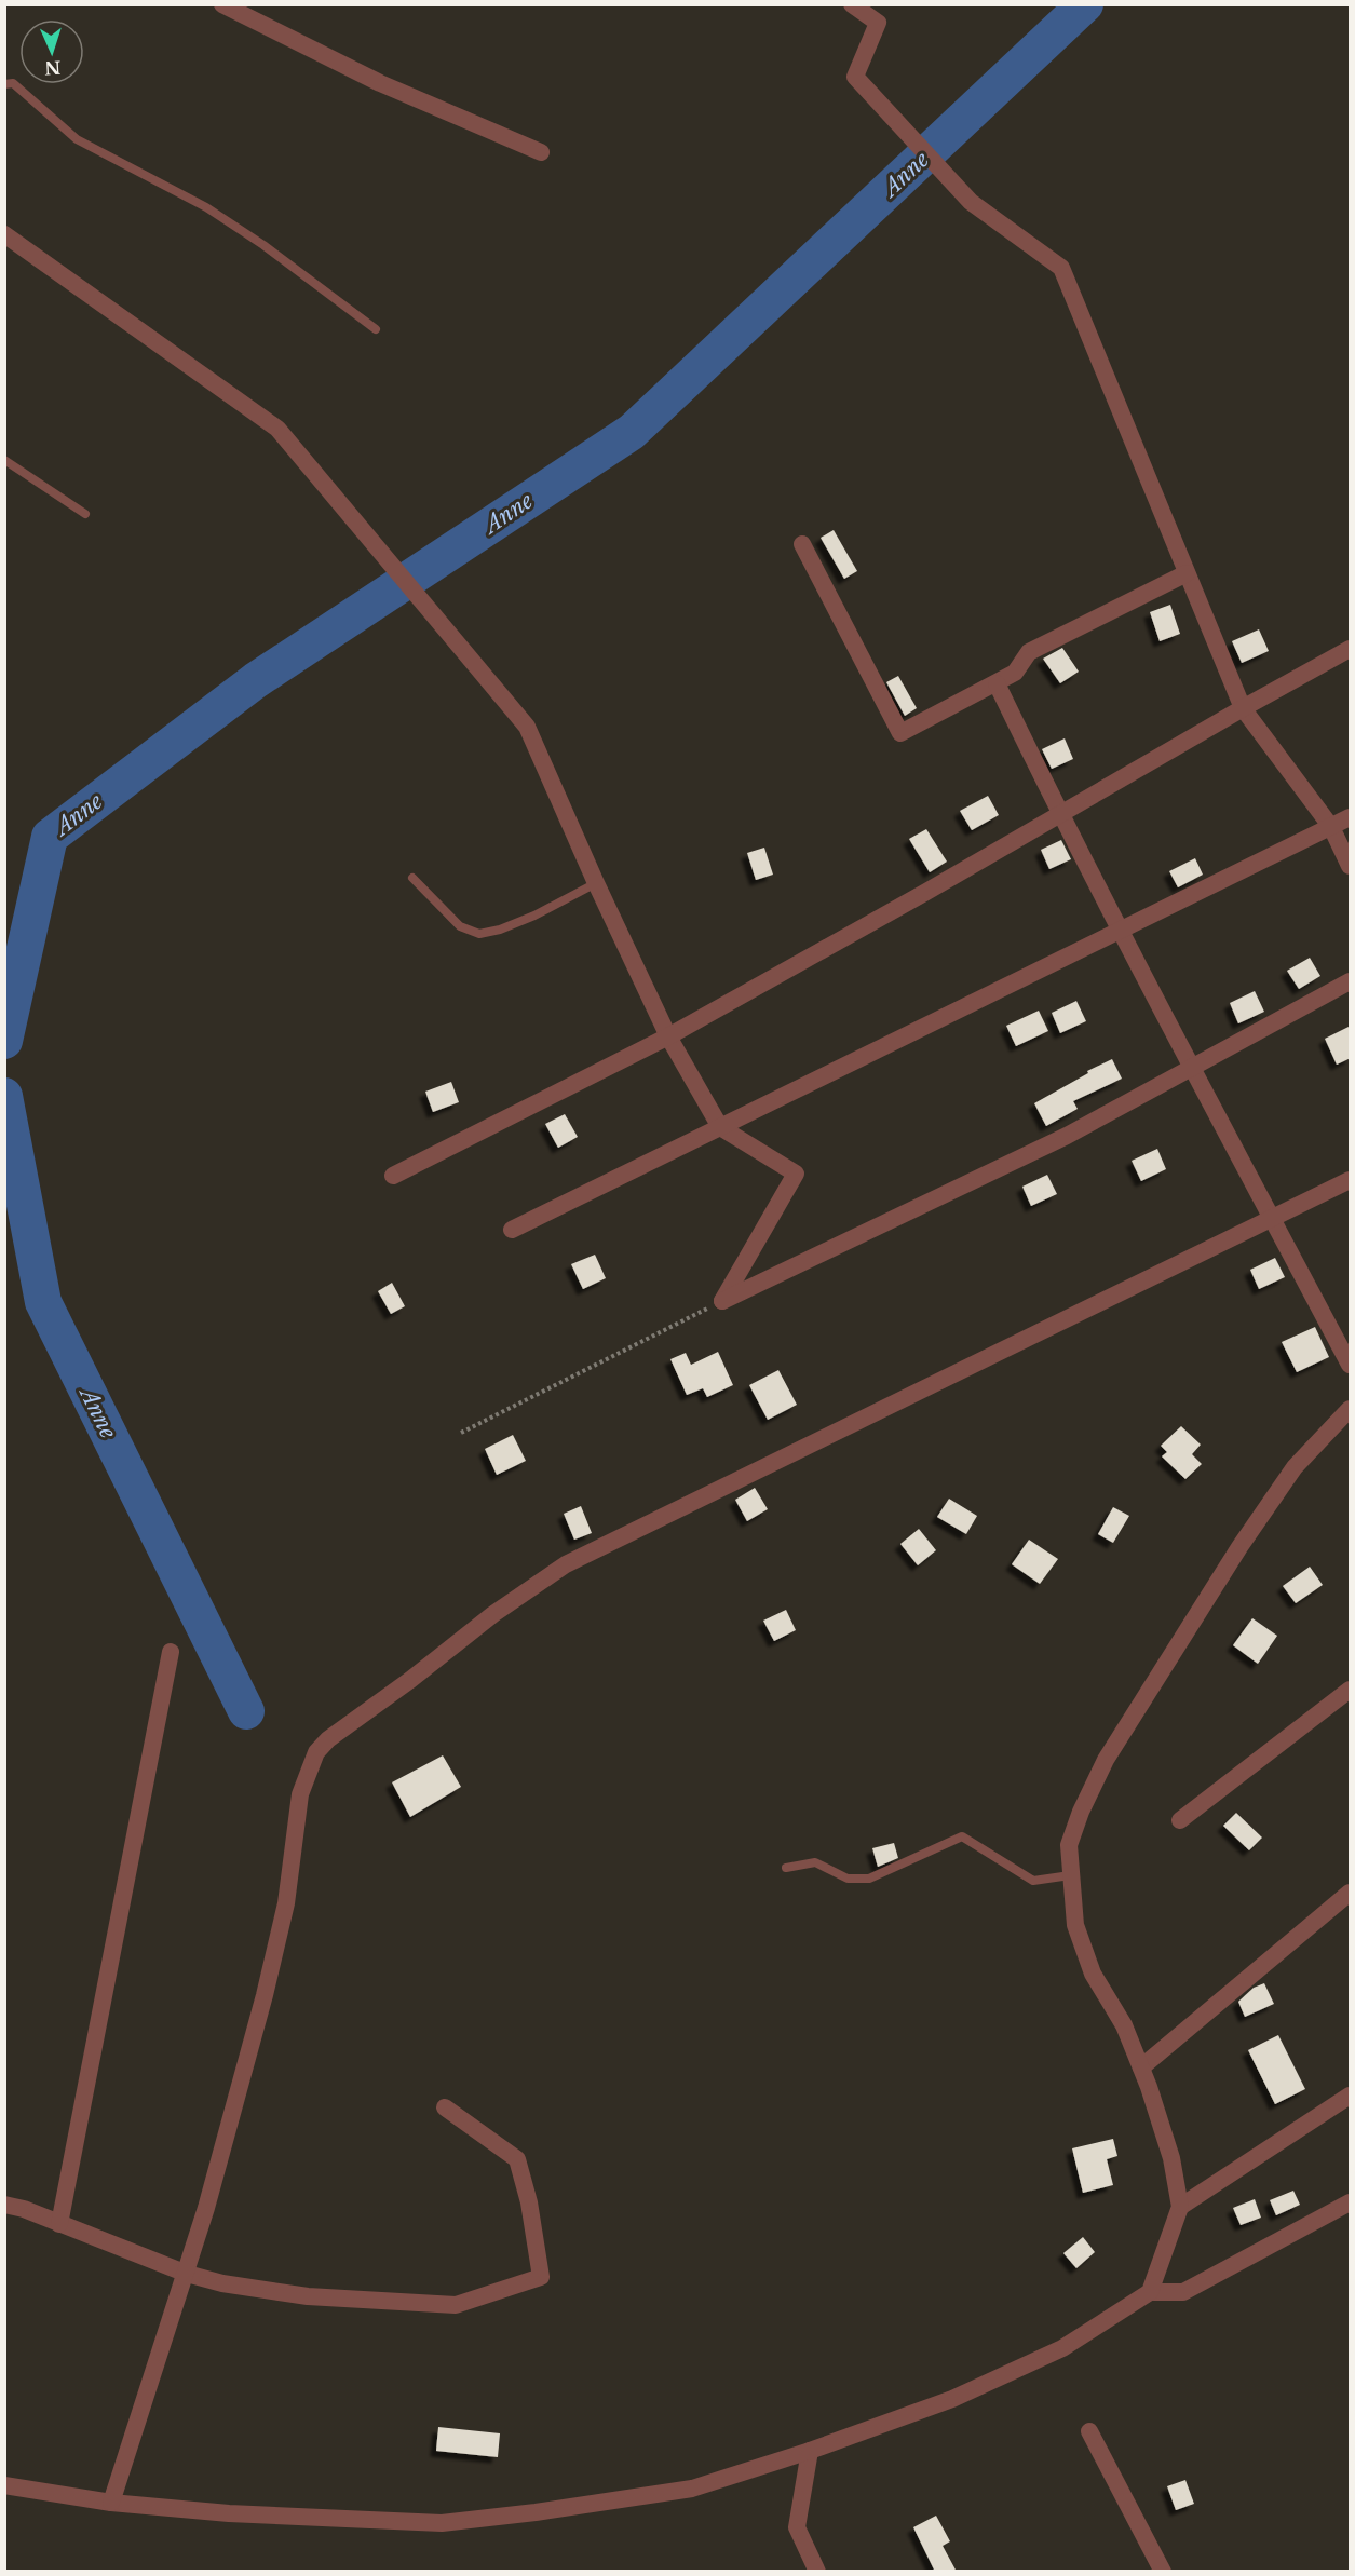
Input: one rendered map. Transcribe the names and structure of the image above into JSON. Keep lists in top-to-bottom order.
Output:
{
  "water": ["Anne"],
  "north": "bottom"
}
